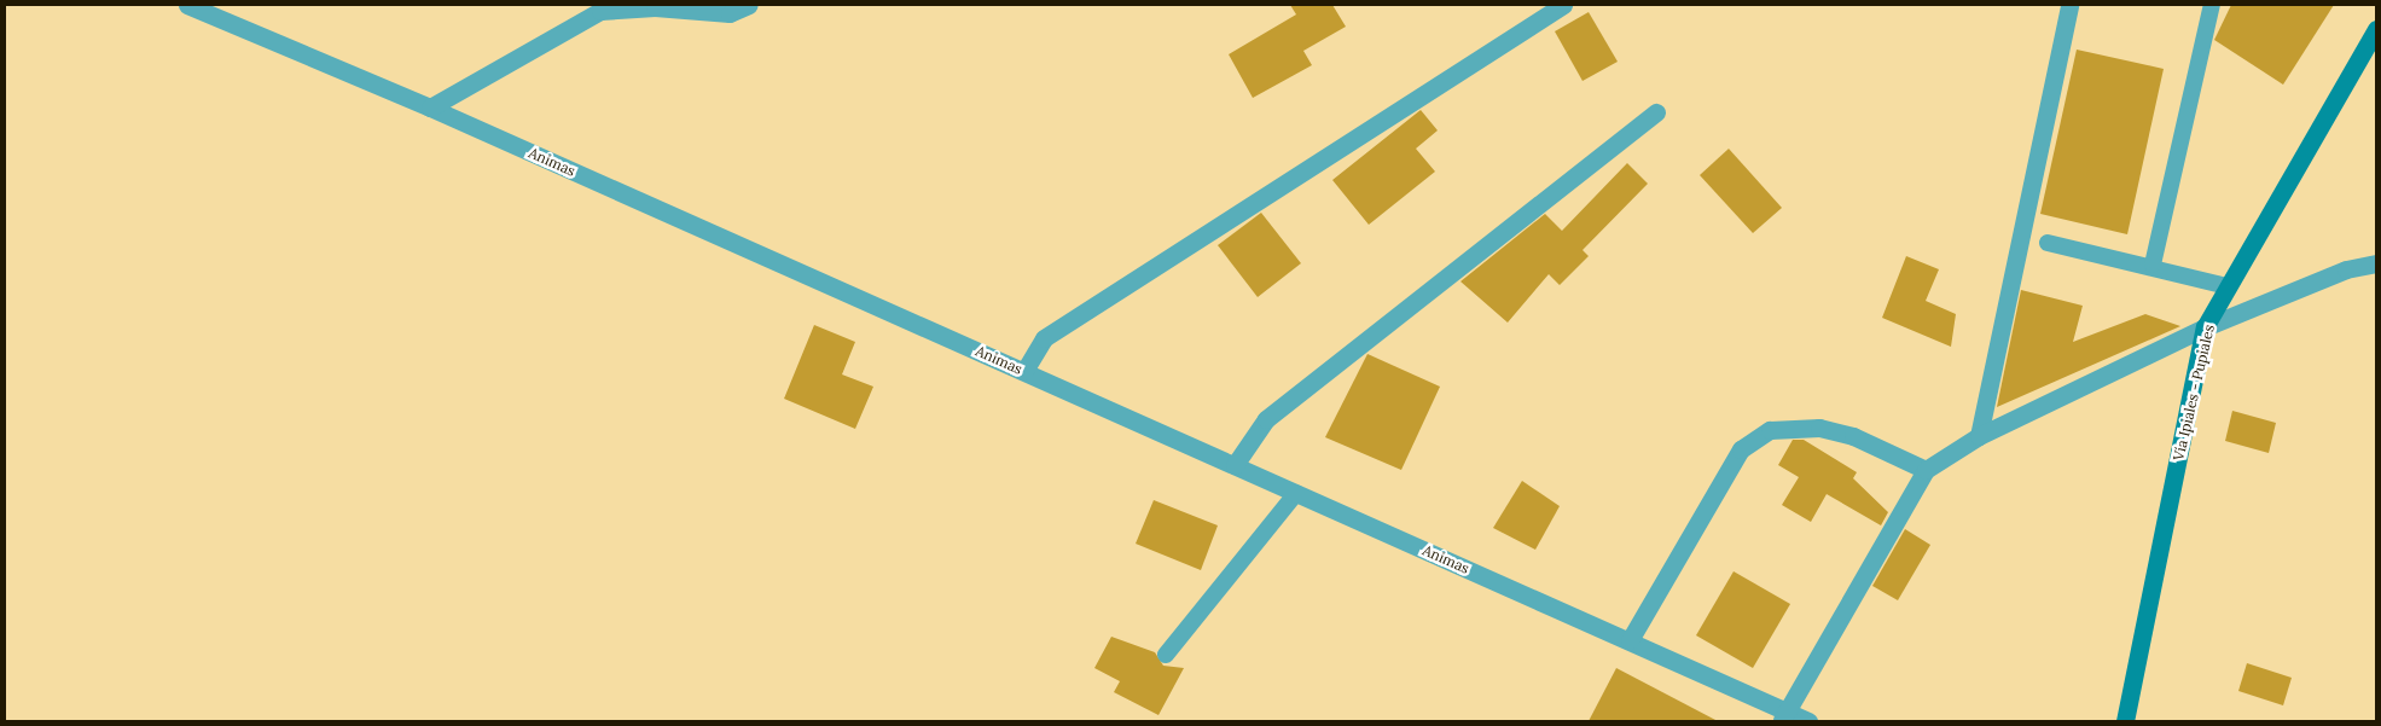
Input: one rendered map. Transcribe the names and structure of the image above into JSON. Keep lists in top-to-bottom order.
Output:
{
  "streets": {
    "main road": ["Vía Ipiales - Pupiales"],
    "street": ["Animas"]
  }
}
